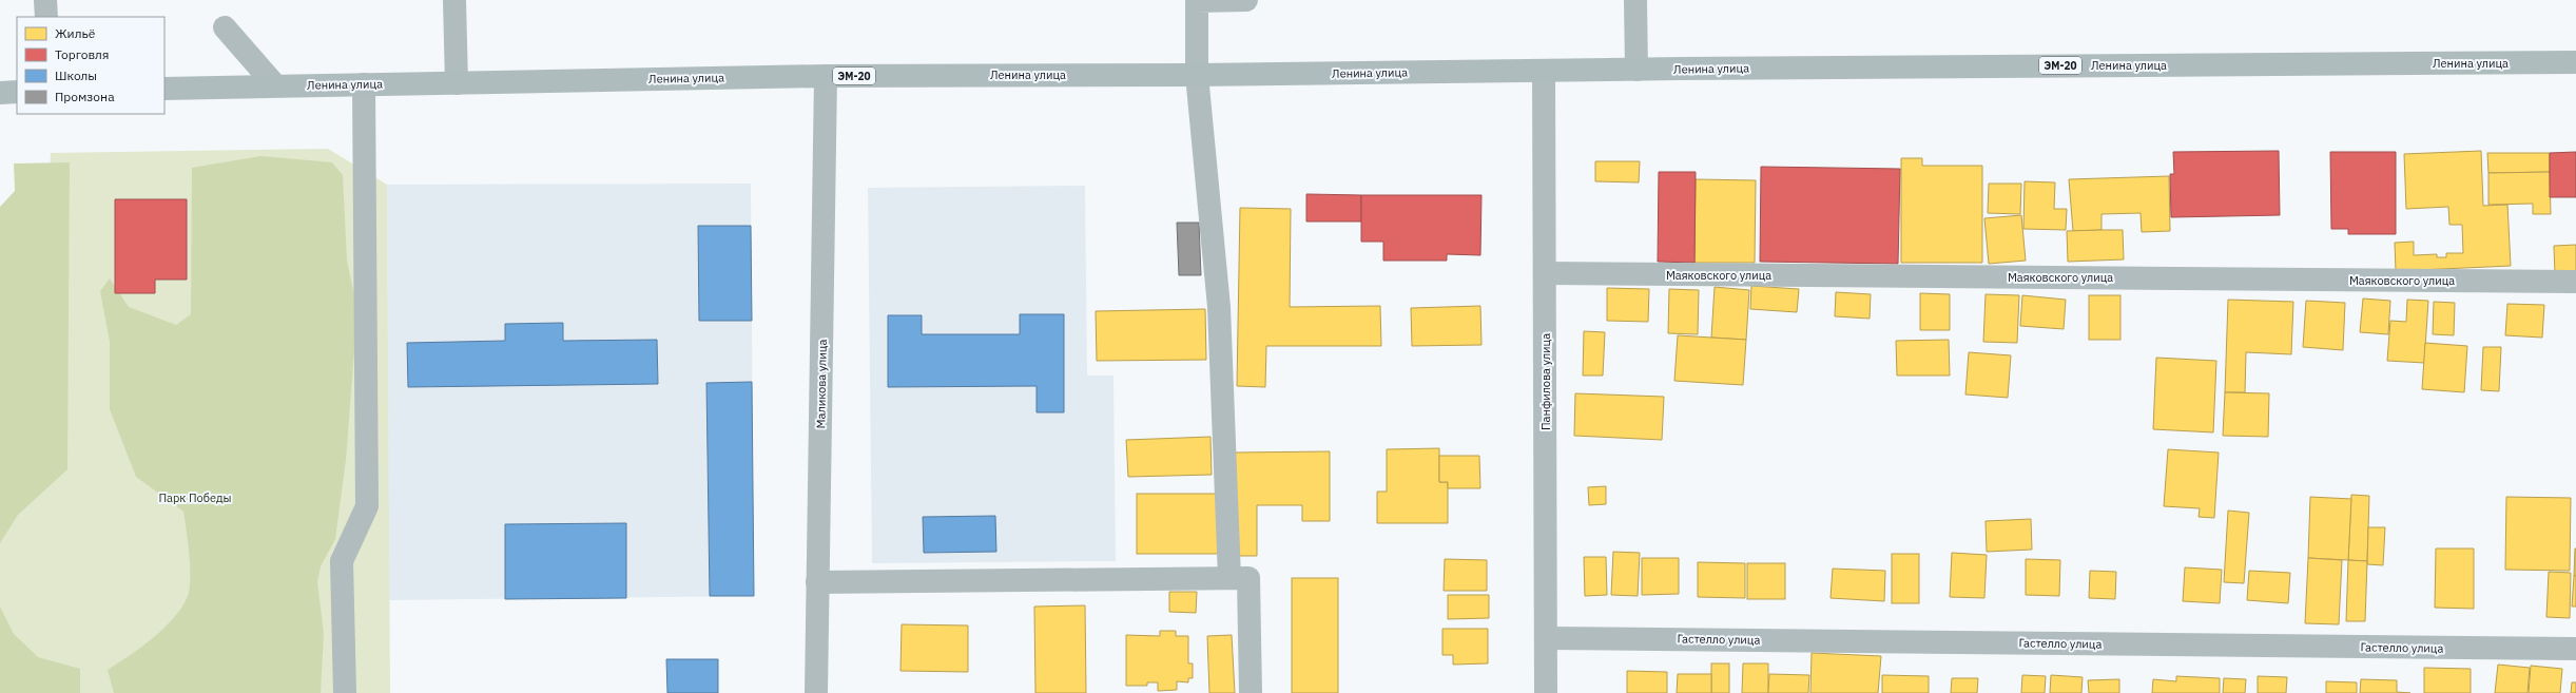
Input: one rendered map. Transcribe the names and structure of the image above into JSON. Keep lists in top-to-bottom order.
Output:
{
  "streets": {
    "main road": ["Ленина улица", "ЭМ-20"],
    "street": [
      "Маяковского улица",
      "Панфилова улица",
      "Маликова улица",
      "Гастелло улица"
    ]
  },
  "crossings": [
    ["Ленина улица", "Панфилова улица"],
    ["Ленина улица", "Маликова улица"],
    ["Маяковского улица", "Панфилова улица"],
    ["Панфилова улица", "Гастелло улица"]
  ],
  "parks": ["Парк Победы"],
  "legend": [
    "Жильё",
    "Торговля",
    "Школы",
    "Промзона"
  ]
}
